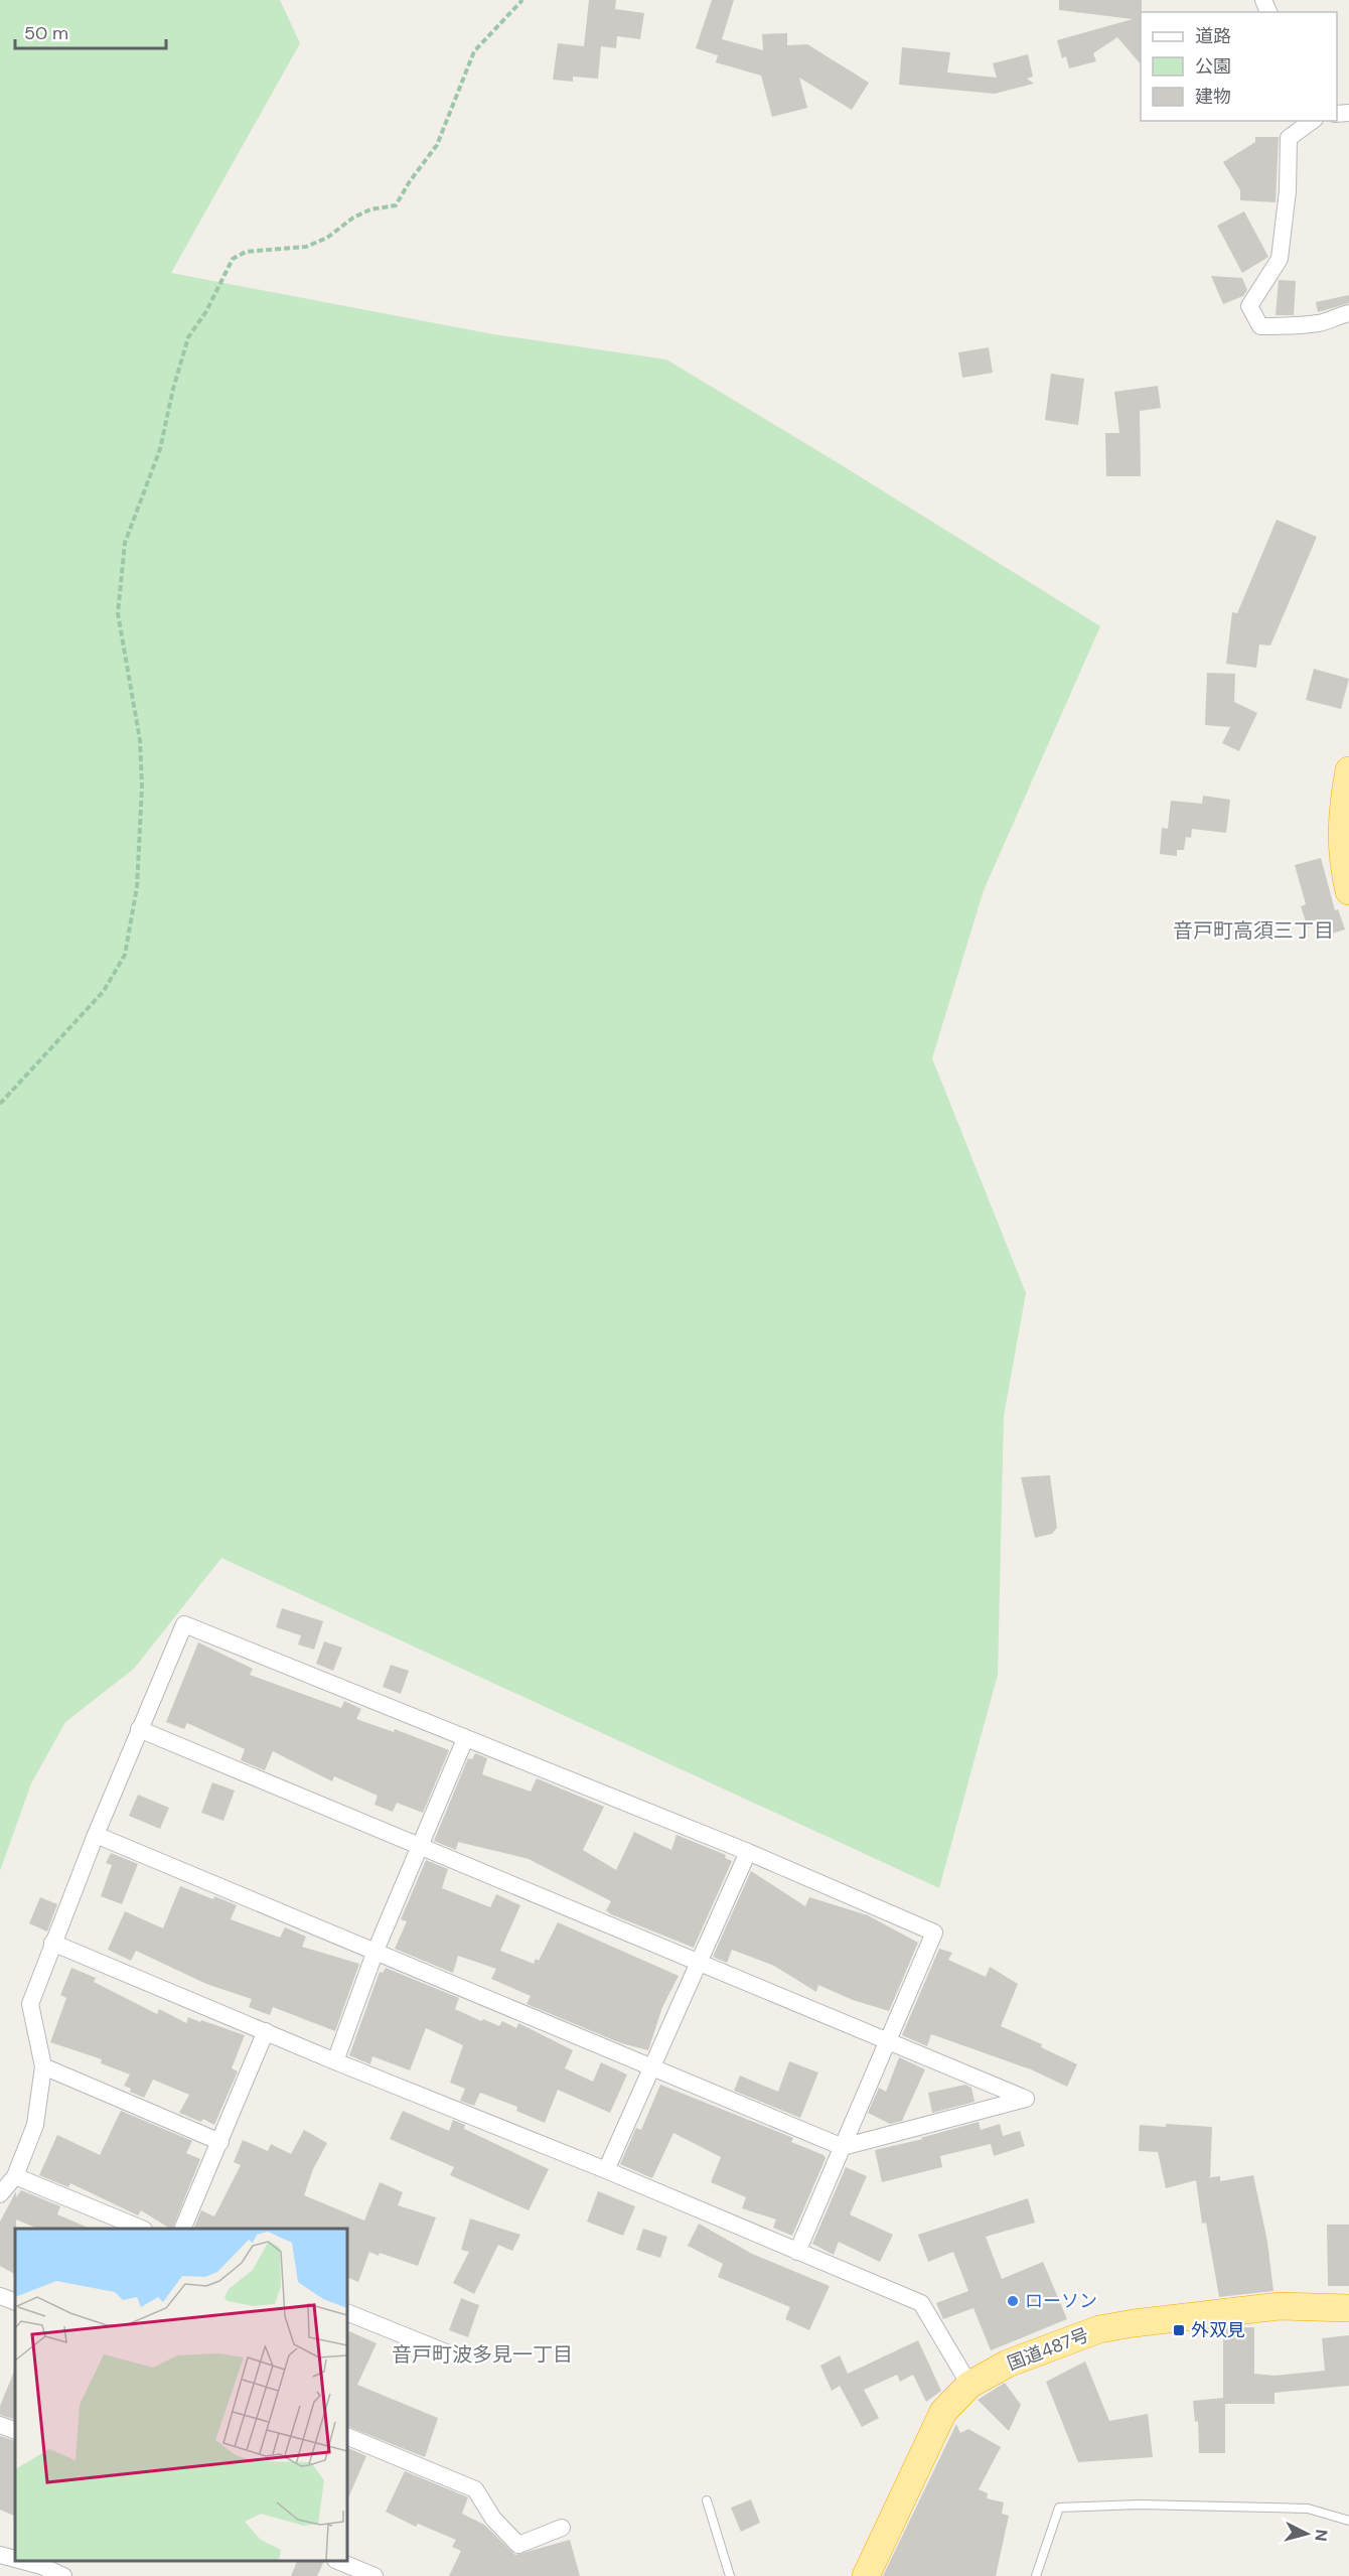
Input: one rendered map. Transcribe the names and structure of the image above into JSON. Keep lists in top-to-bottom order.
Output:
{
  "streets": {
    "highway": ["国道487号"]
  },
  "districts": ["音戸町高須三丁目", "音戸町波多見一丁目"],
  "places": {
    "other": ["ローソン"],
    "transit": ["外双見"]
  },
  "legend": ["道路", "公園", "建物"],
  "scale_bar": "50 m",
  "north": "right"
}
